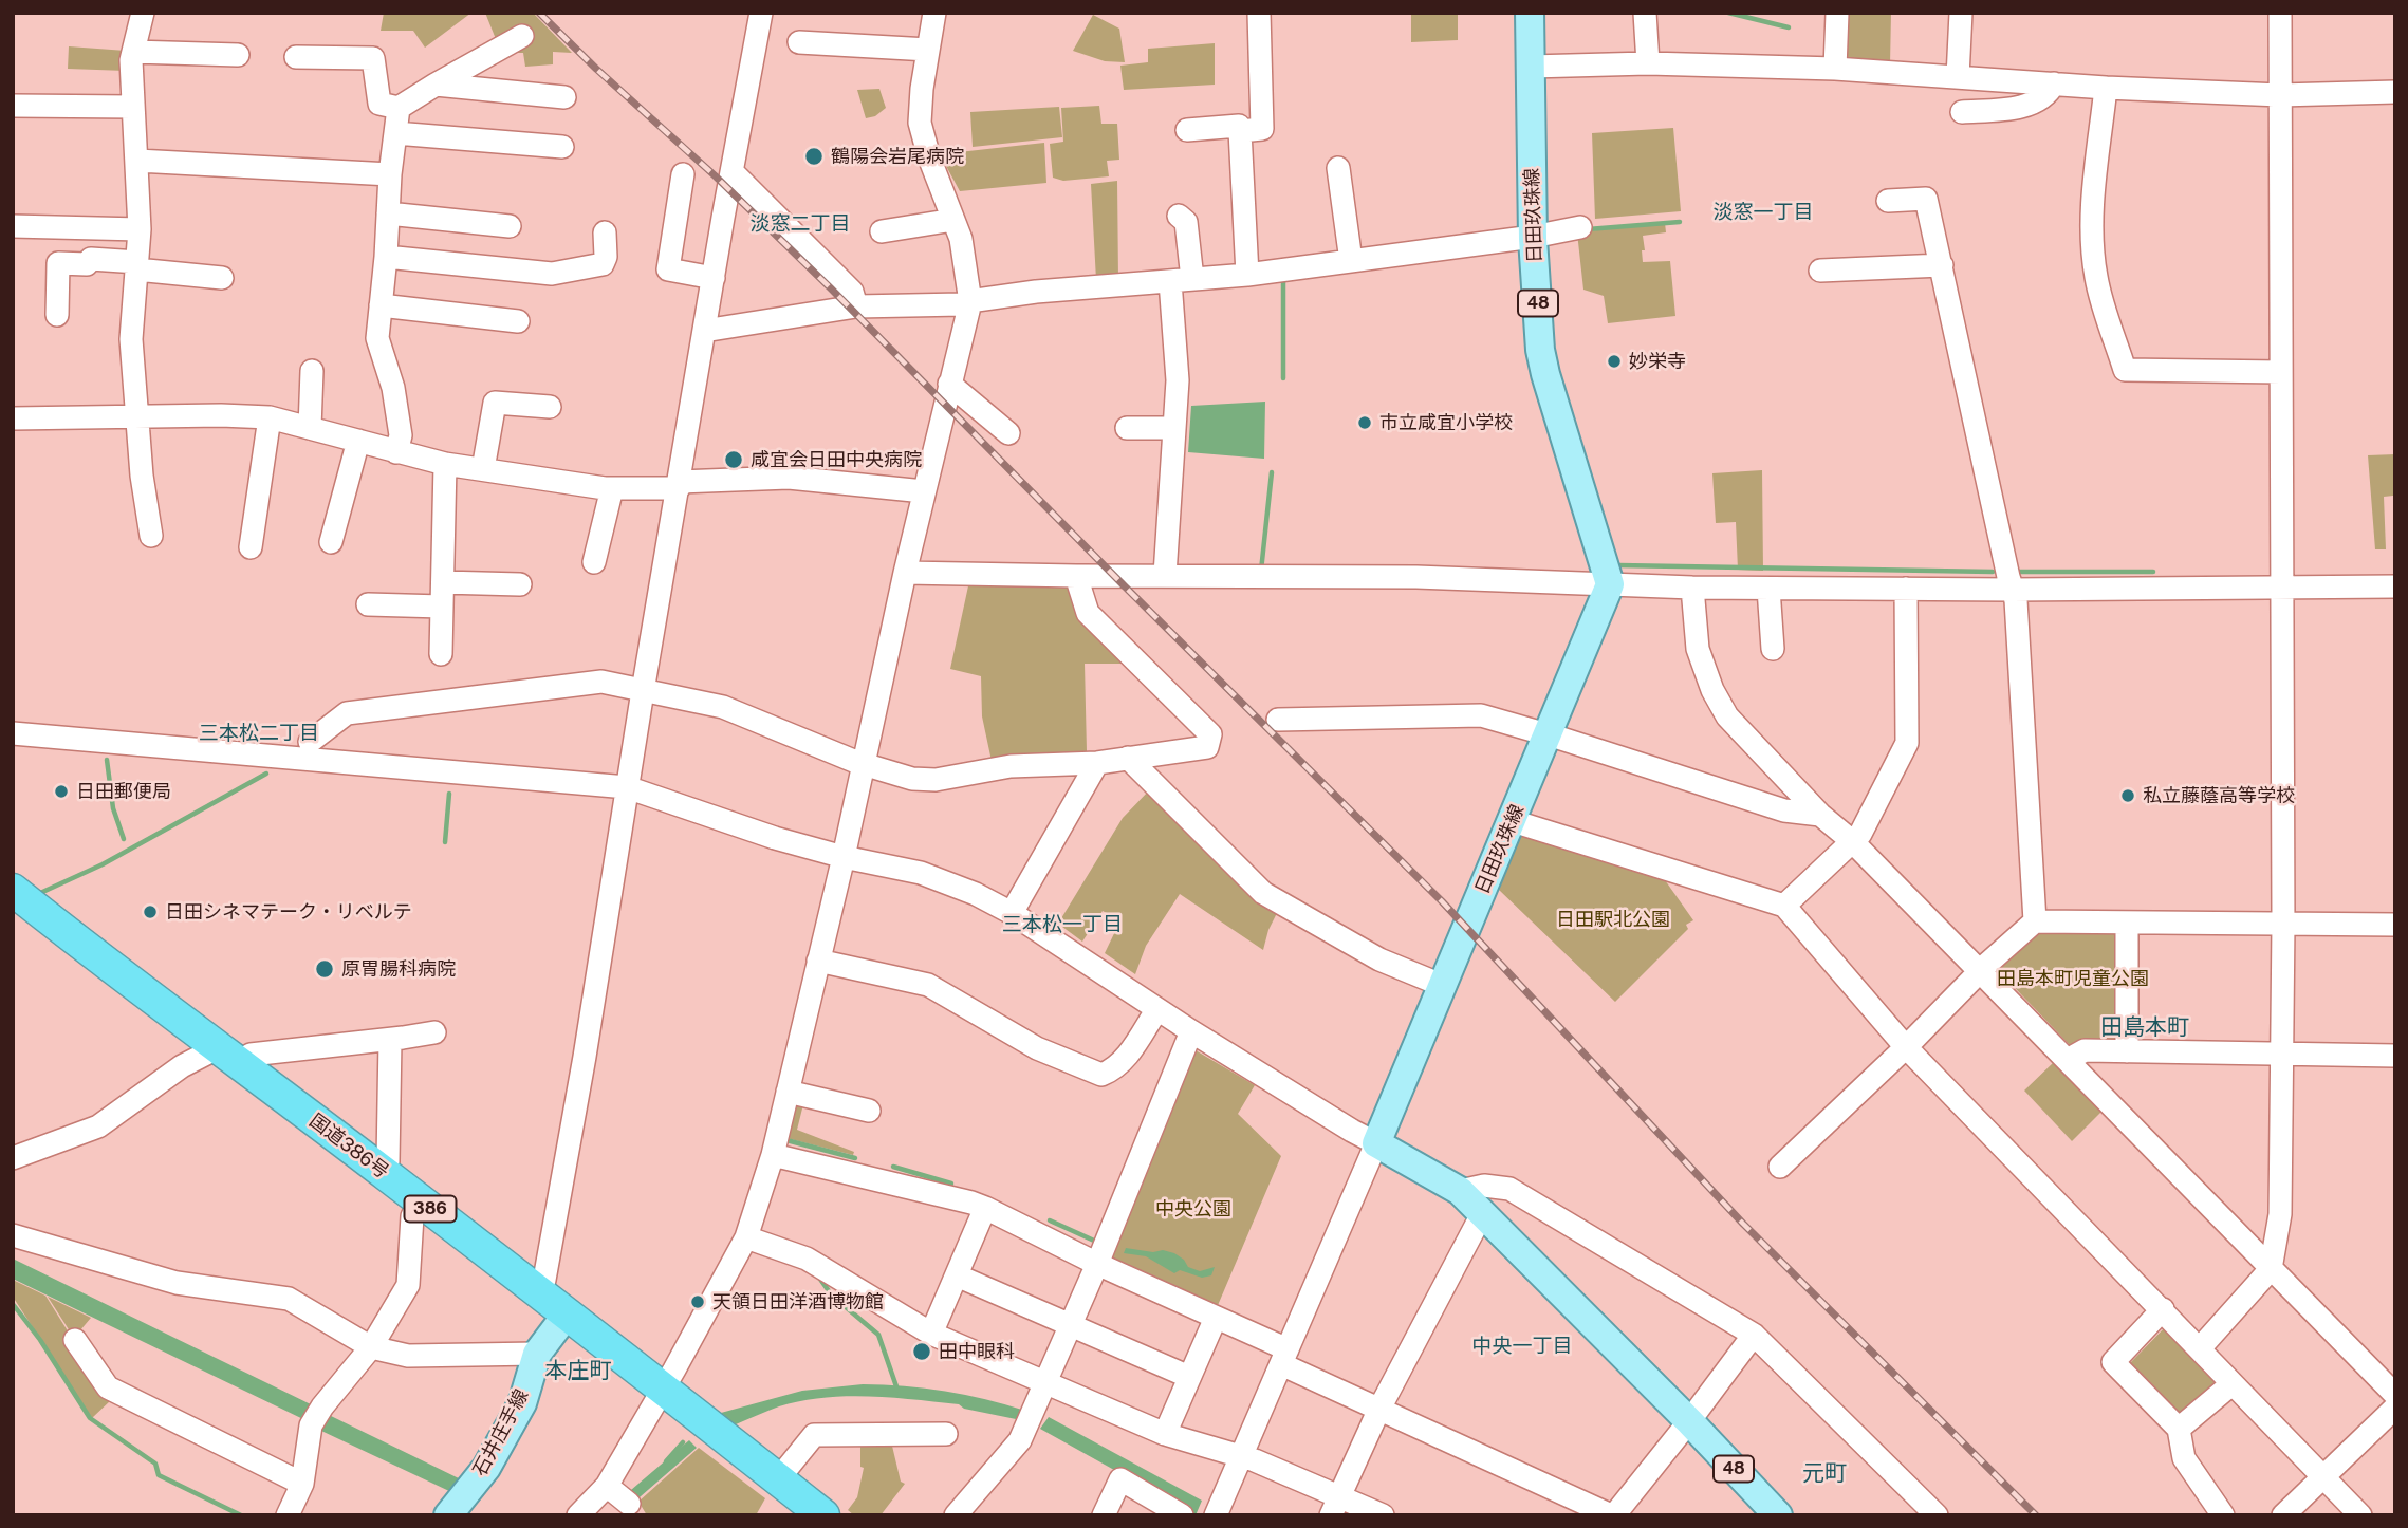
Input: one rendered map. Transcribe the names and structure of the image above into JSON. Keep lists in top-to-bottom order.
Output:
{
  "streets": {
    "highway": ["国道386号", "386"],
    "main road": ["日田玖珠線", "48", "石井庄手線"]
  },
  "crossings": [
    ["日田玖珠線", "48"],
    ["国道386号", "石井庄手線"]
  ],
  "districts": [
    "淡窓一丁目",
    "淡窓二丁目",
    "三本松二丁目",
    "三本松一丁目",
    "田島本町",
    "中央一丁目",
    "本庄町",
    "元町"
  ],
  "parks": ["日田駅北公園", "田島本町児童公園", "中央公園"],
  "places": [
    "鶴陽会岩尾病院",
    "妙栄寺",
    "市立咸宜小学校",
    "咸宜会日田中央病院",
    "日田郵便局",
    "私立藤蔭高等学校",
    "日田シネマテーク・リベルテ",
    "原胃腸科病院",
    "天領日田洋酒博物館",
    "田中眼科"
  ]
}
